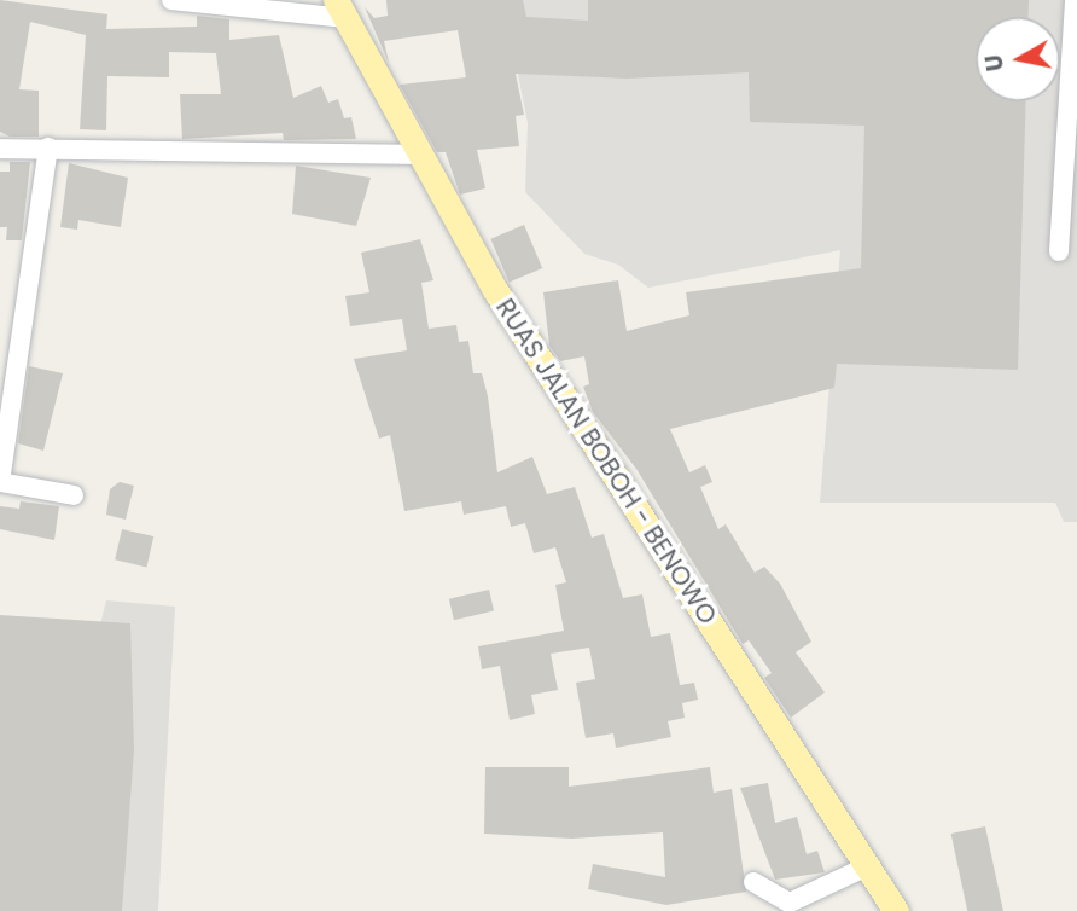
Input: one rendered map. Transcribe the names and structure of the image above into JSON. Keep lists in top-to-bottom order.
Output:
{
  "streets": {
    "main road": ["RUAS JALAN BOBOH - BENOWO"]
  },
  "north": "left"
}
